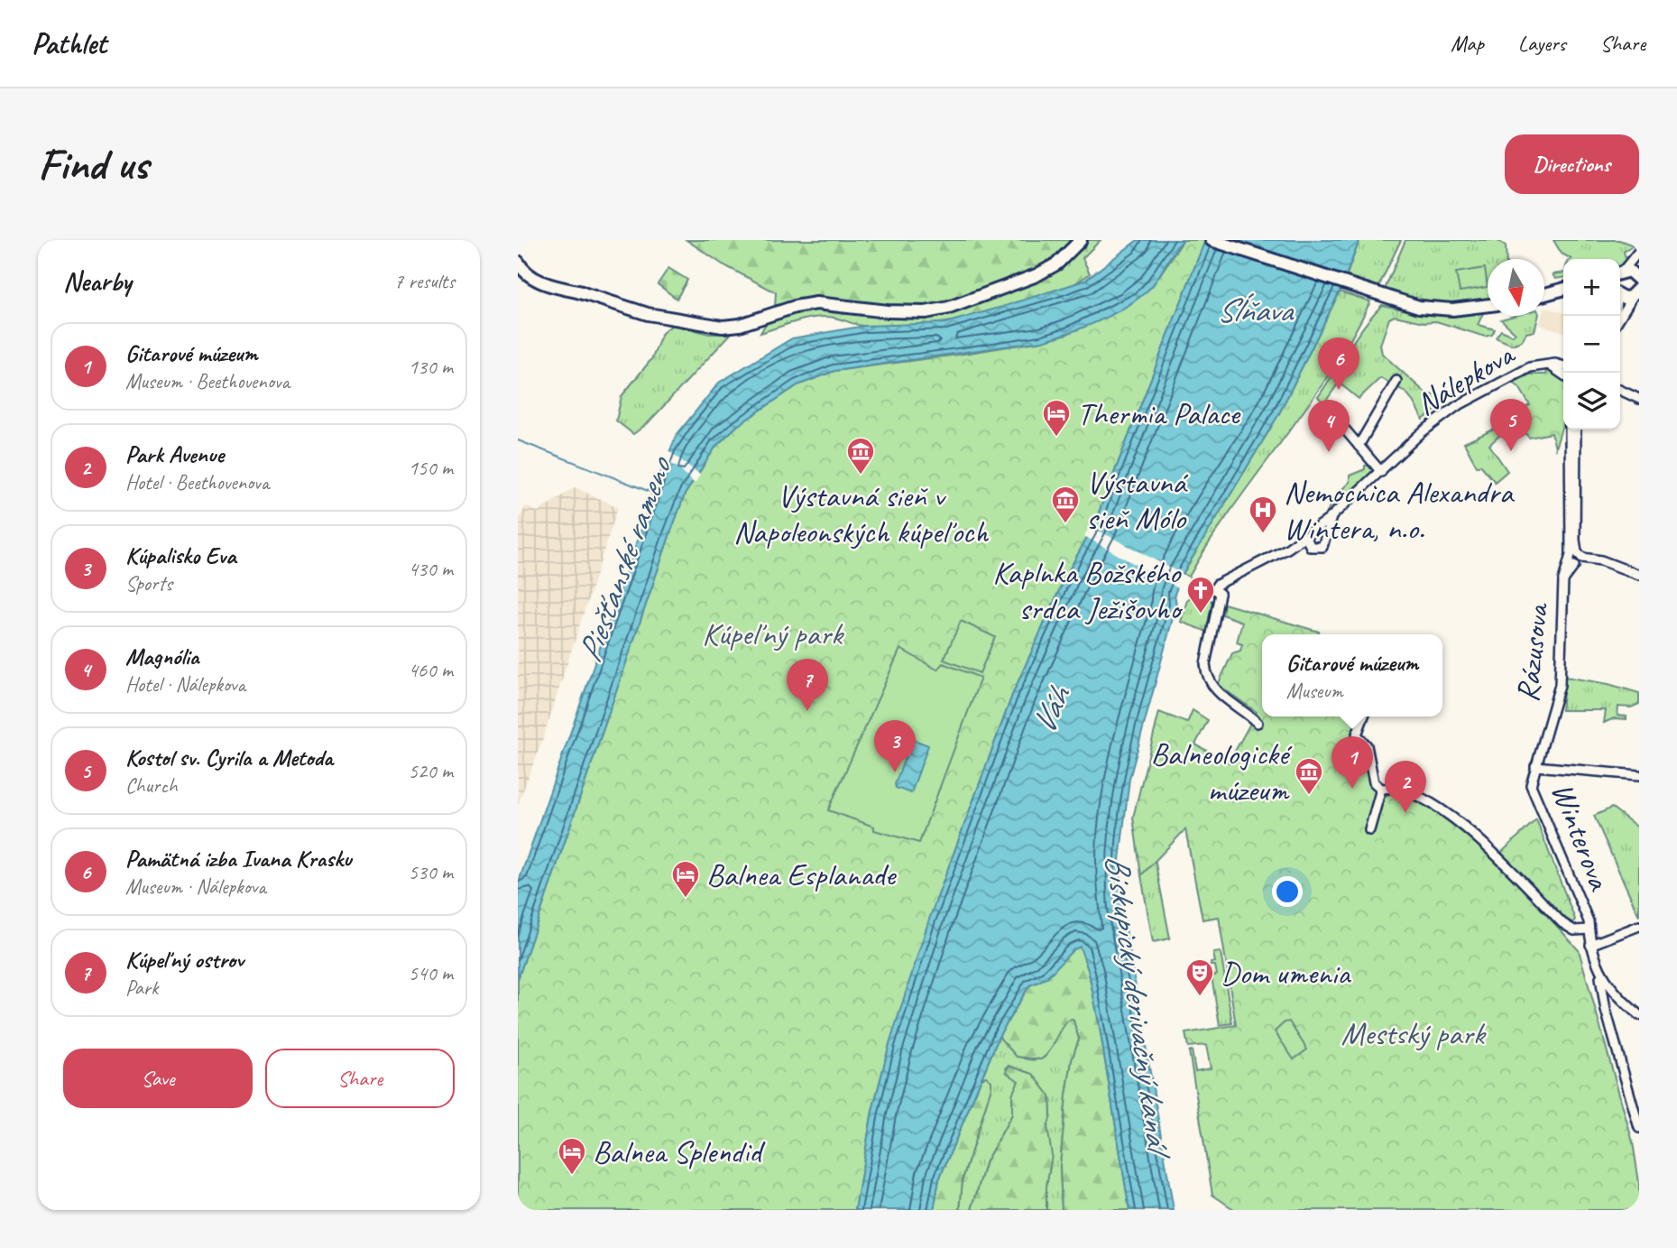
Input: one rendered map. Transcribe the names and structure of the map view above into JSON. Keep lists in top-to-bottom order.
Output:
{
  "streets": {
    "street": ["Nálepkova", "Rázusova", "Winterova"]
  },
  "crossings": [
    ["Rázusova", "Winterova"]
  ],
  "water": [
    "Sĺňava",
    "Piešťanské rameno",
    "Váh",
    "Biskupický derivačný kanál"
  ],
  "parks": ["Kúpeľný park", "Mestský park"],
  "places": {
    "hotel": ["Thermia Palace", "Balnea Esplanade", "Balnea Splendid"],
    "museum": ["Výstavná sieň v Napoleonských kúpeľoch", "Výstavná sieň Mólo", "Balneologické múzeum"],
    "hospital": ["Nemocnica Alexandra Wintera, n.o."],
    "church": ["Kaplnka Božského srdca Ježišovho"],
    "theatre": ["Dom umenia"]
  },
  "north": "bottom",
  "page": {
    "header": "Pathlet",
    "nav": ["Map", "Layers", "Share"],
    "buttons": [
      "Directions",
      ["Save", "Share"]
    ],
    "title": "Find us",
    "heading": ["Nearby", "7 results"],
    "map_buttons": ["+", "−"],
    "list": [
      {
        "mark": "1",
        "name": "Gitarové múzeum",
        "note": "Museum · Beethovenova",
        "value": "130 m"
      },
      {
        "mark": "2",
        "name": "Park Avenue",
        "note": "Hotel · Beethovenova",
        "value": "150 m"
      },
      {
        "mark": "3",
        "name": "Kúpalisko Eva",
        "note": "Sports",
        "value": "430 m"
      },
      {
        "mark": "4",
        "name": "Magnólia",
        "note": "Hotel · Nálepkova",
        "value": "460 m"
      },
      {
        "mark": "5",
        "name": "Kostol sv. Cyrila a Metoda",
        "note": "Church",
        "value": "520 m"
      },
      {
        "mark": "6",
        "name": "Pamätná izba Ivana Krasku",
        "note": "Museum · Nálepkova",
        "value": "530 m"
      },
      {
        "mark": "7",
        "name": "Kúpeľný ostrov",
        "note": "Park",
        "value": "540 m"
      }
    ],
    "pins": [
      "6",
      "5",
      "4",
      "7",
      "3",
      "1",
      "2"
    ],
    "popup": ["Gitarové múzeum", "Museum"]
  }
}
